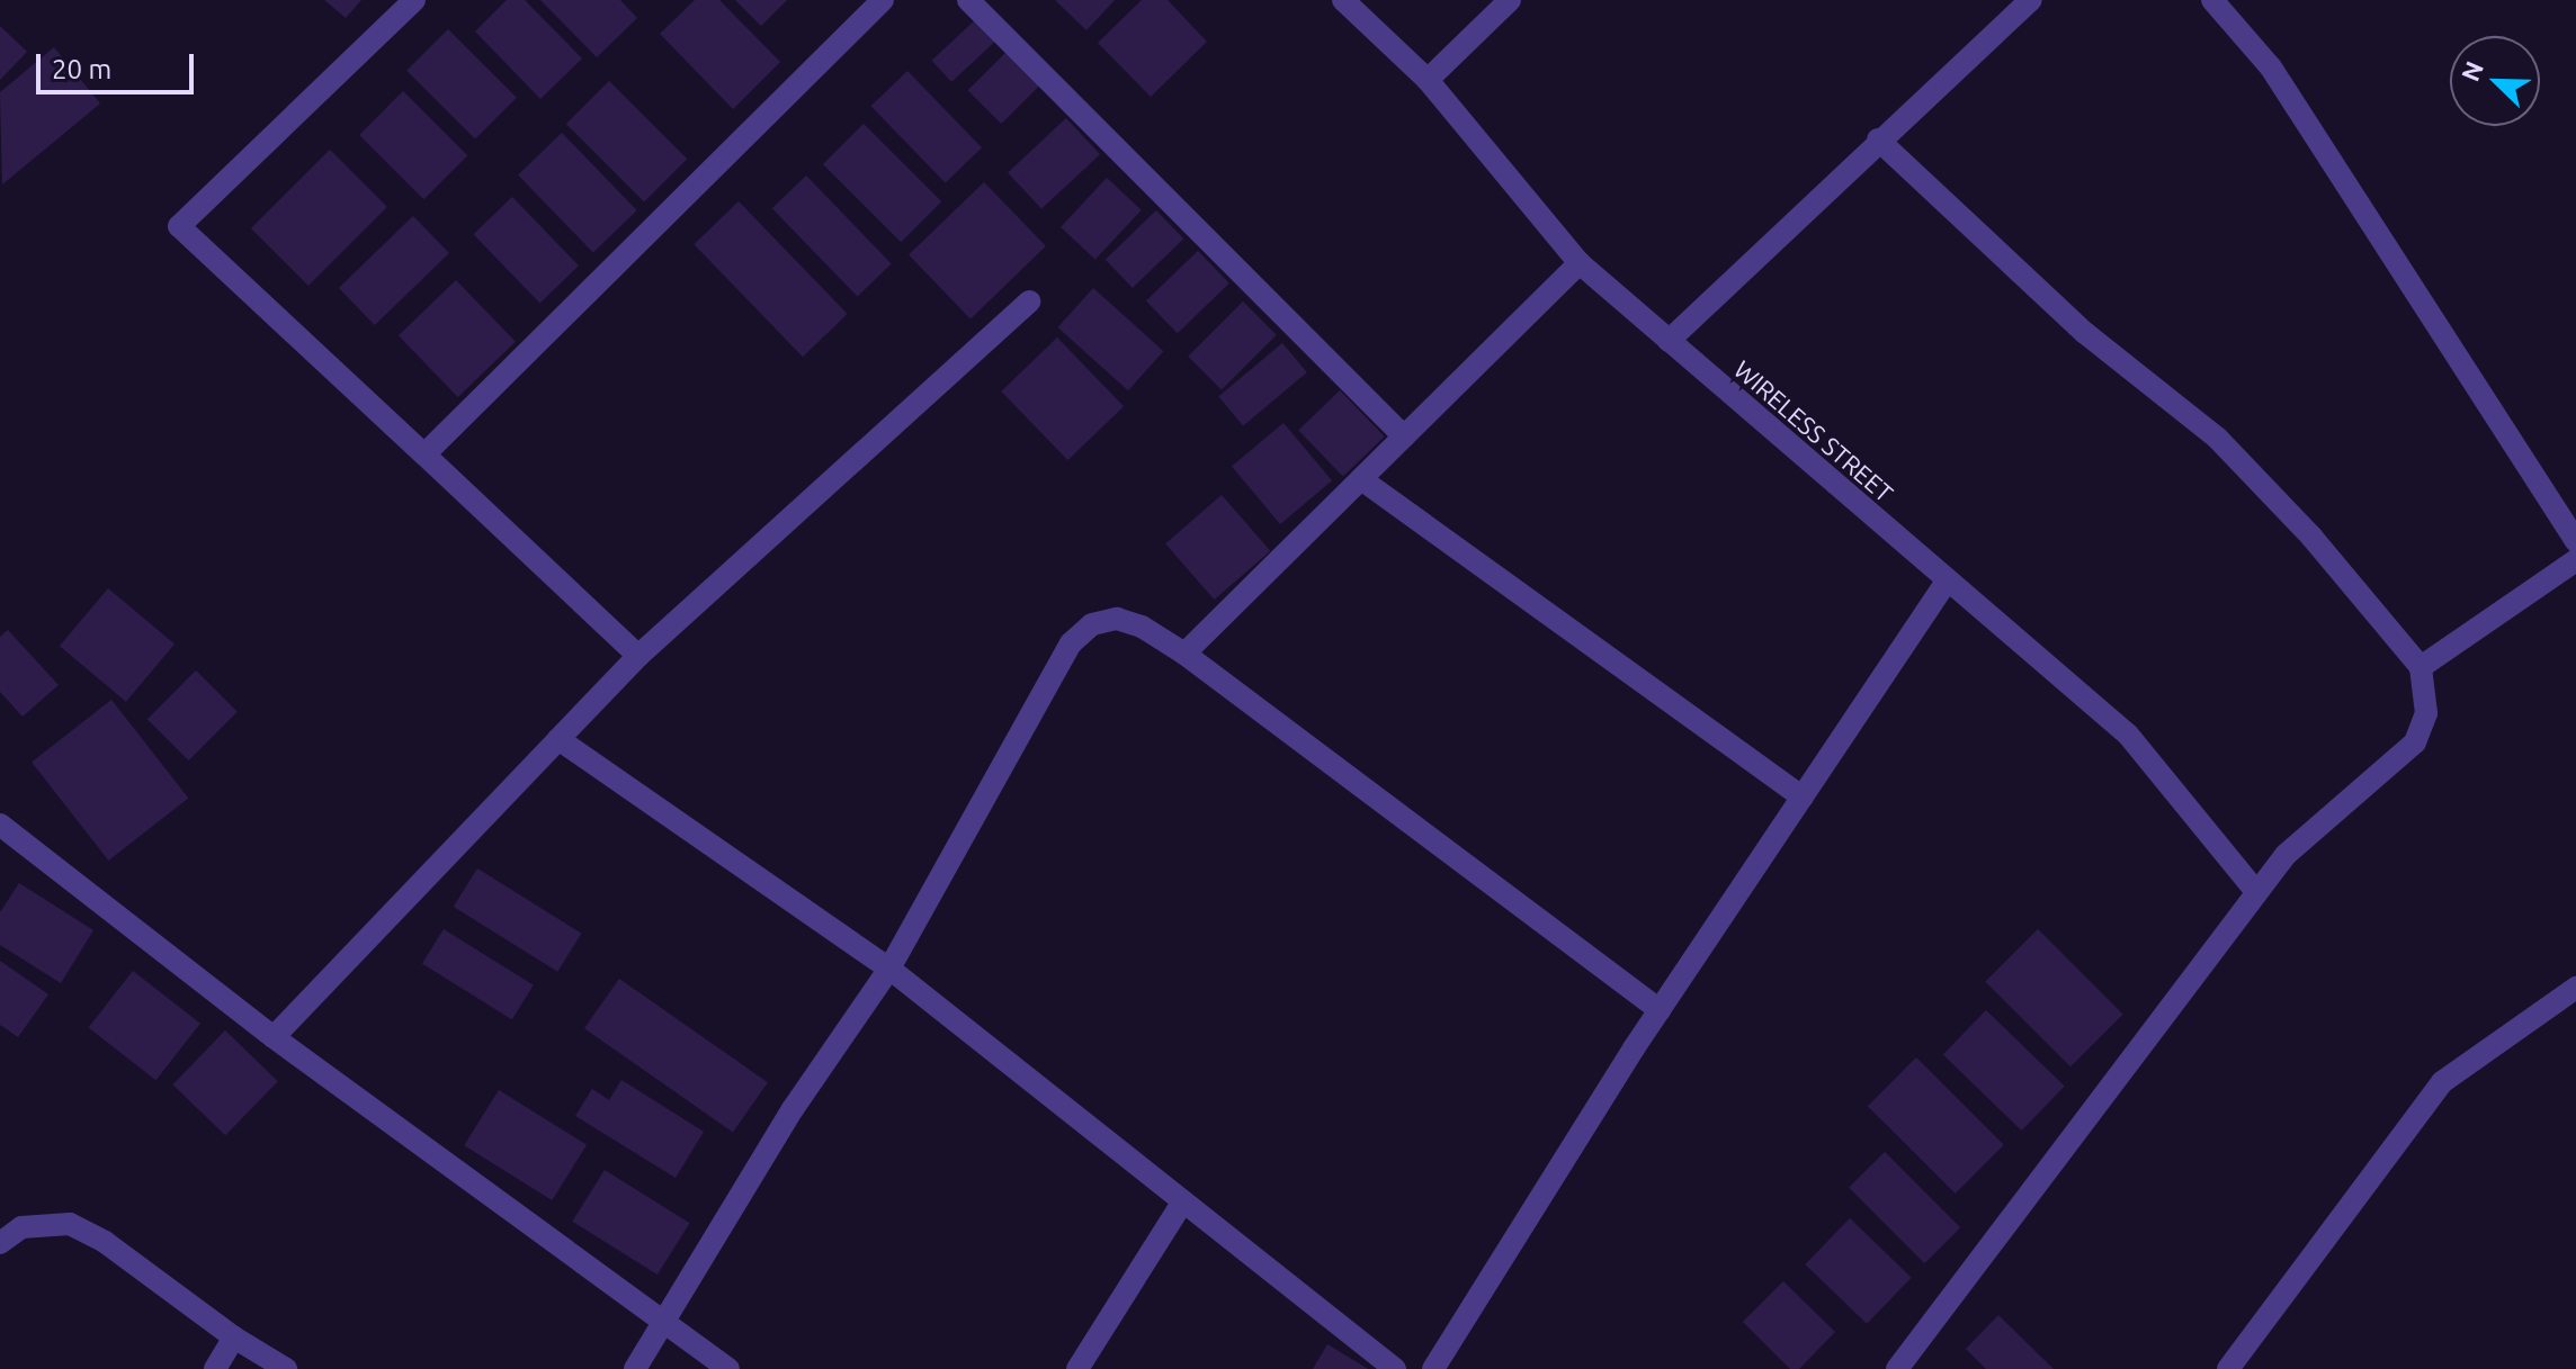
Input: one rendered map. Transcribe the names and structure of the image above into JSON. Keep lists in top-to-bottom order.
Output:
{
  "streets": {
    "street": ["WIRELESS STREET"]
  },
  "scale_bar": "20 m",
  "north": "top left"
}
